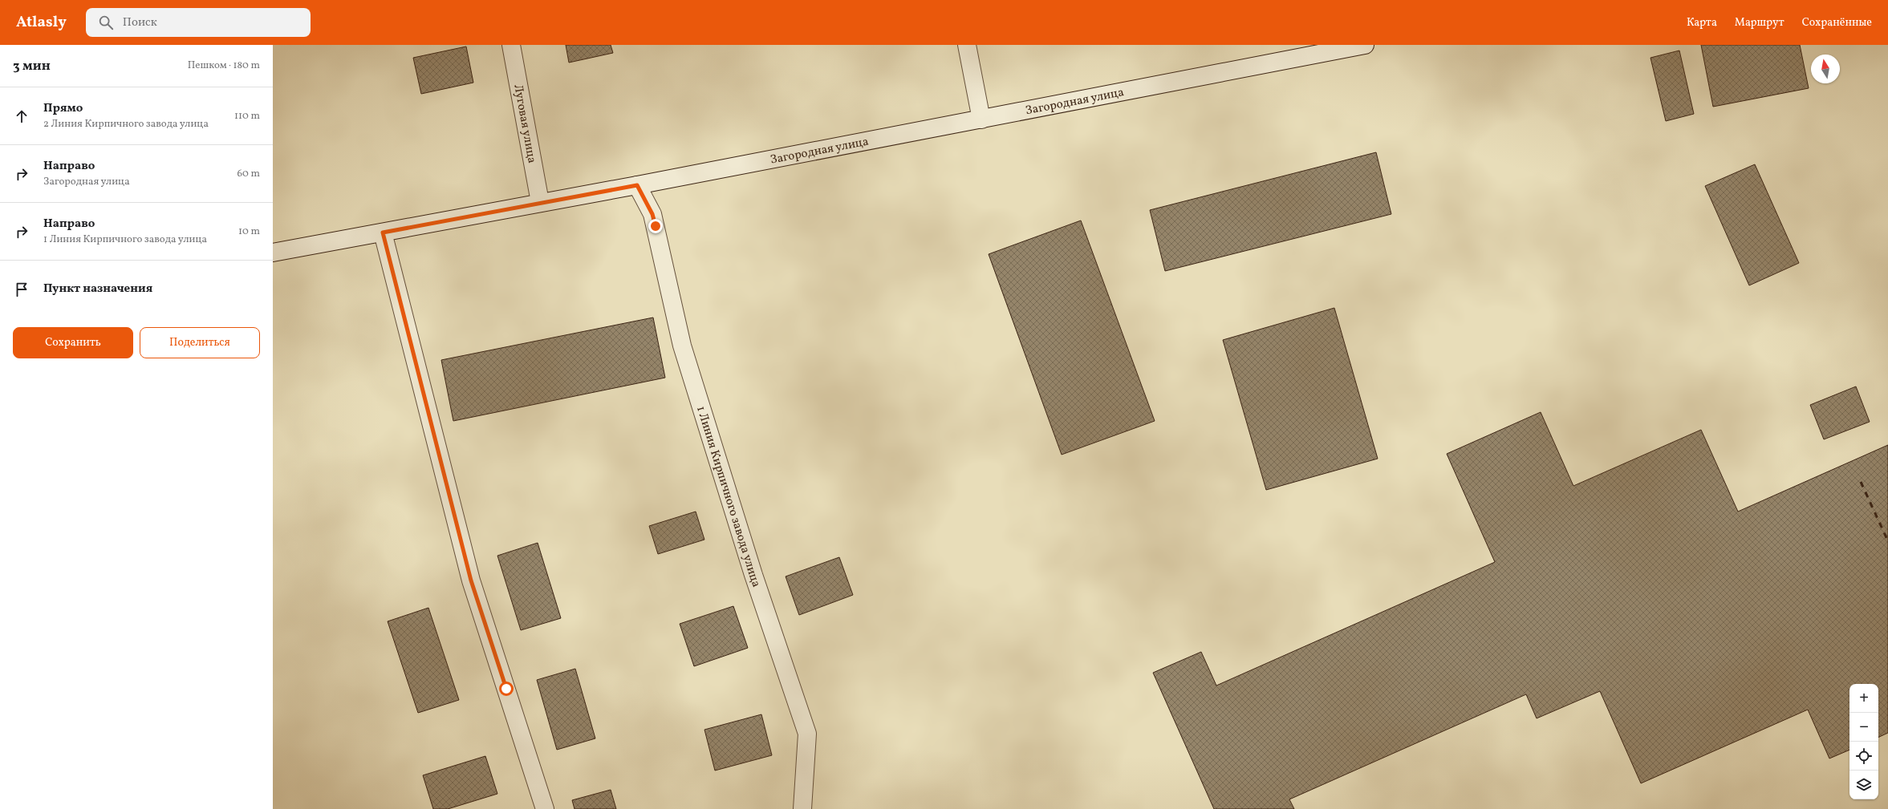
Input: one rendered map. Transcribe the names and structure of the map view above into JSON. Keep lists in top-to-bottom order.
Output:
{
  "streets": {
    "street": ["Загородная улица", "Луговая улица", "1 Линия Кирпичного завода улица"]
  },
  "crossings": [
    ["Загородная улица", "Луговая улица"],
    ["Загородная улица", "1 Линия Кирпичного завода улица"]
  ],
  "north": "top",
  "page": {
    "header": "Atlasly",
    "search": "Поиск",
    "nav": ["Карта", "Маршрут", "Сохранённые"],
    "heading": ["3 мин", "Пешком · 180 m"],
    "list": [
      ["Прямо", "2 Линия Кирпичного завода улица", "110 m"],
      ["Направо", "Загородная улица", "60 m"],
      ["Направо", "1 Линия Кирпичного завода улица", "10 m"],
      "Пункт назначения"
    ],
    "buttons": ["Сохранить", "Поделиться"],
    "map_buttons": ["+", "−"]
  }
}
